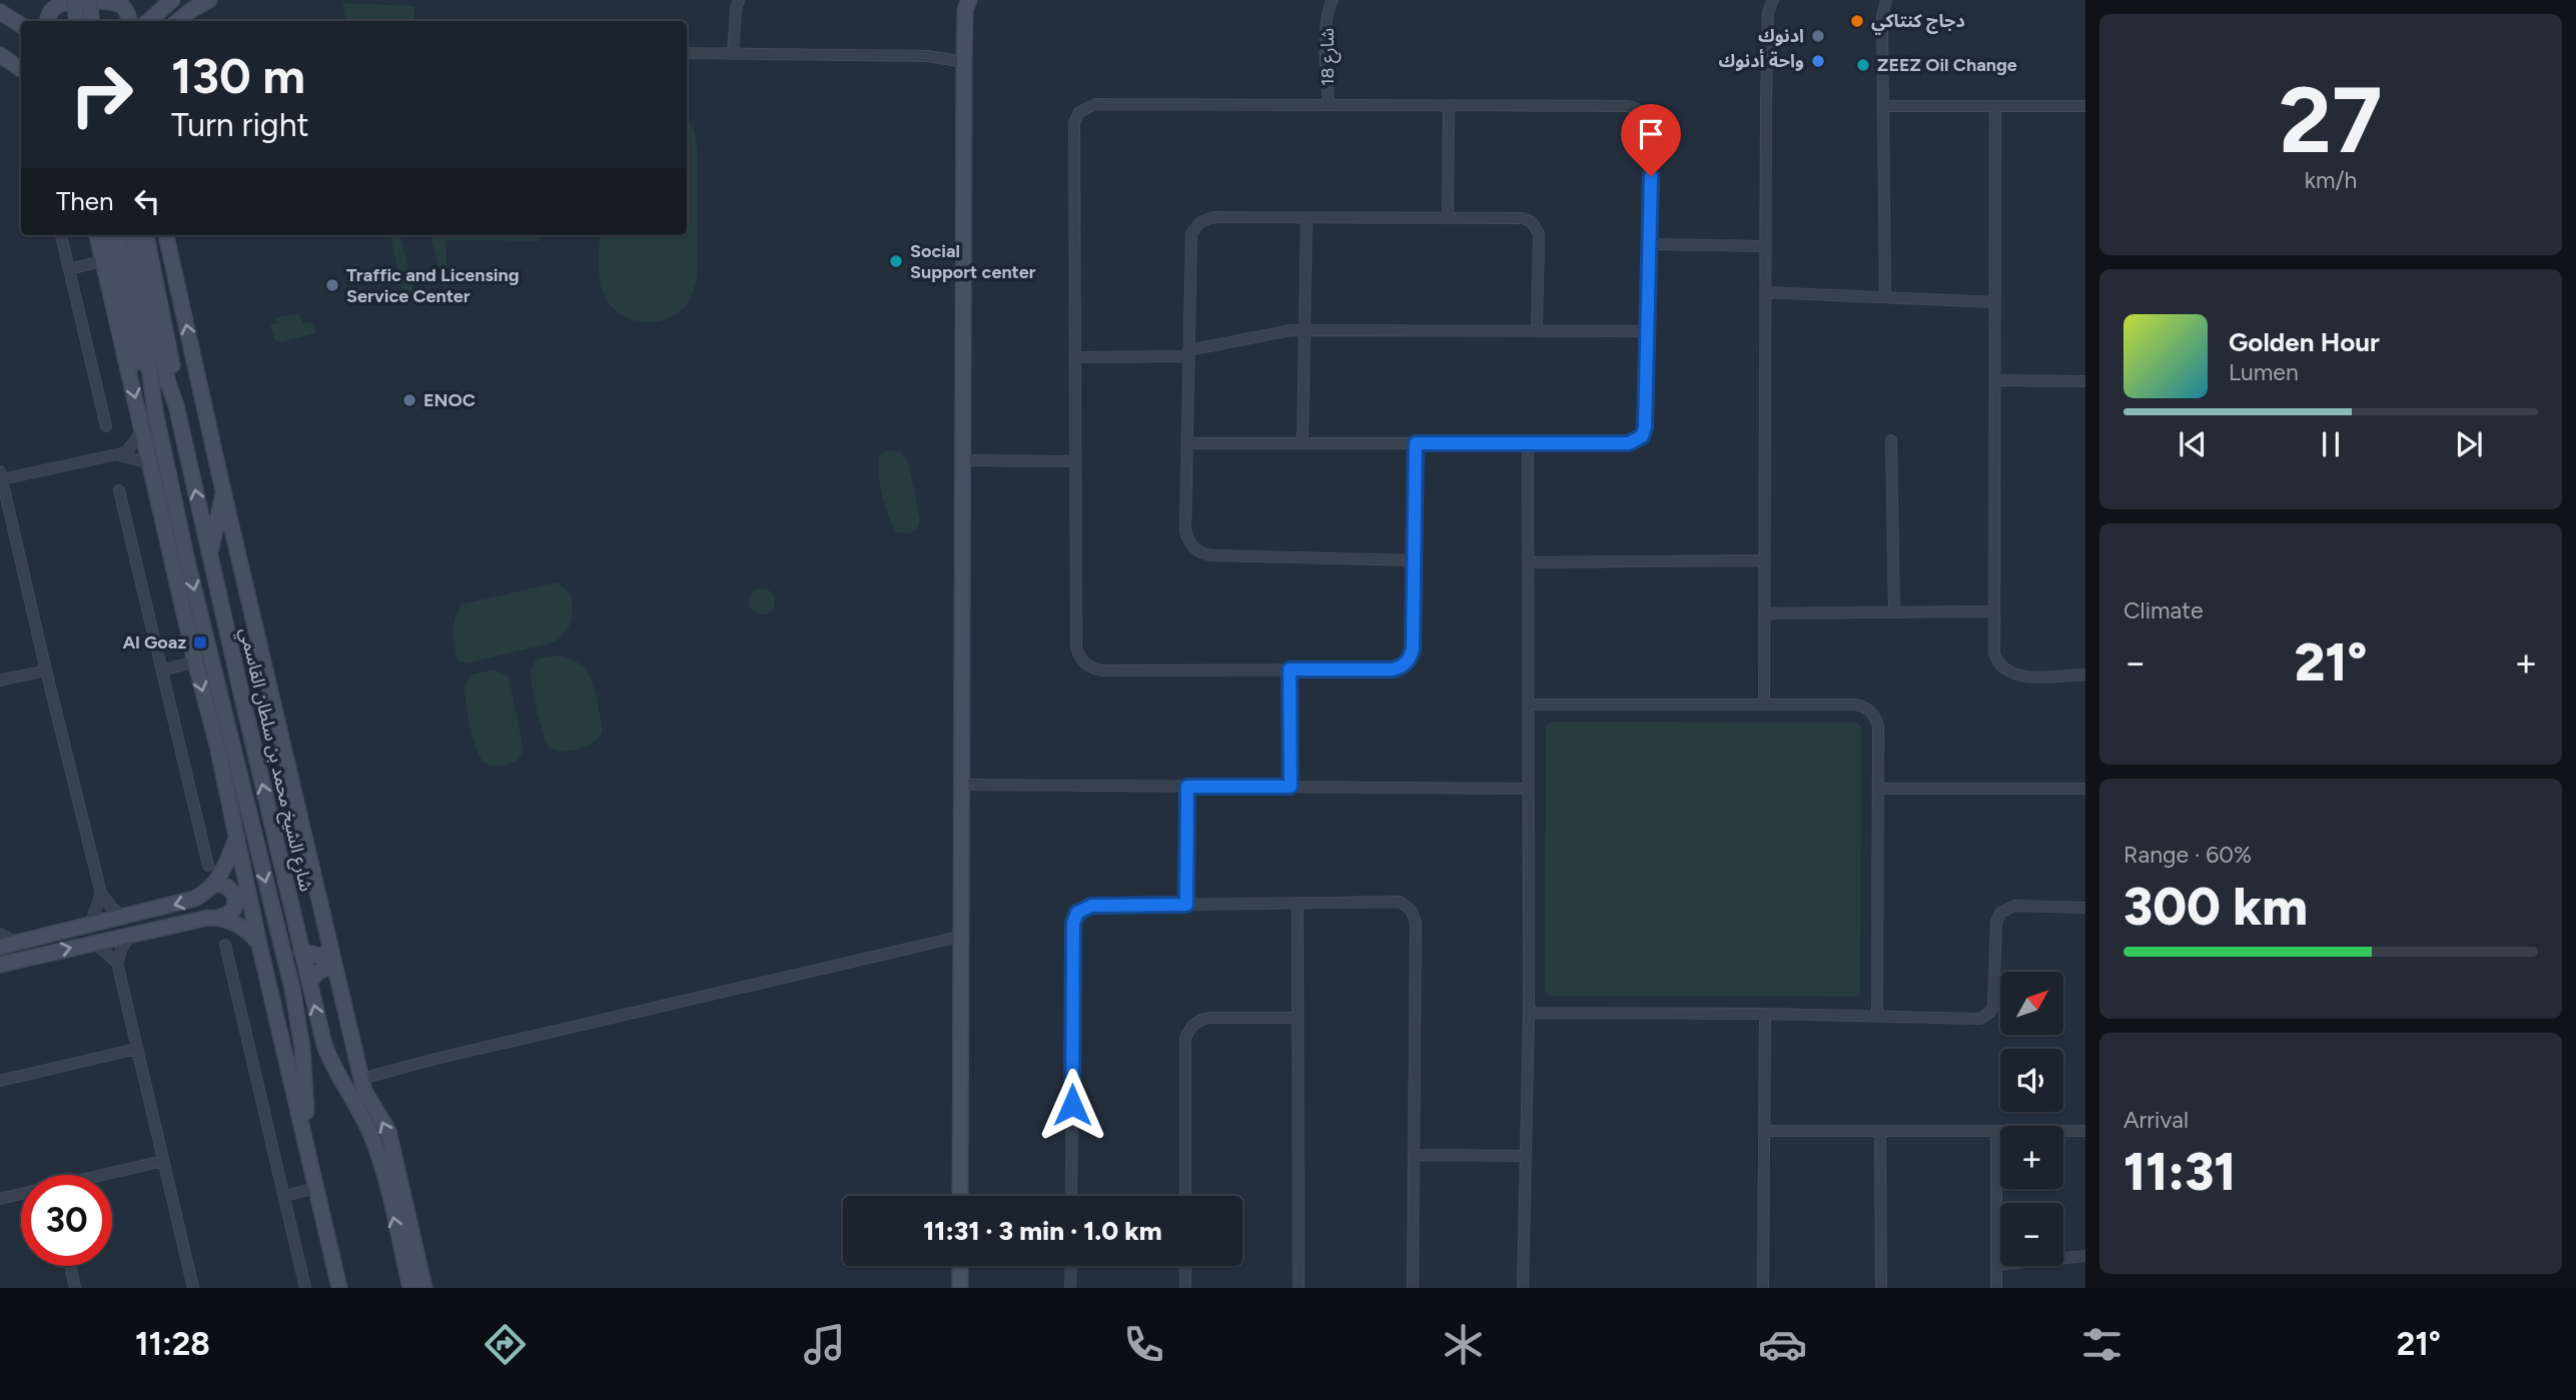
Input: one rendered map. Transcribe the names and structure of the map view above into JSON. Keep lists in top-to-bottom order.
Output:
{
  "streets": {
    "street": ["شارع 18", "شارع الشيخ محمد بن سلطان القاسمي"]
  },
  "places": {
    "other": [
      "دجاج كنتاكي",
      "ادنوك",
      "واحة أدنوك",
      "ZEEZ Oil Change",
      "Social Support center",
      "Traffic and Licensing Service Center",
      "ENOC"
    ],
    "transit": ["Al Goaz"]
  },
  "north": "top right",
  "page": {
    "tile": [
      ["27", "km/h"],
      "Climate",
      ["Range · 60%", "300 km"],
      ["Arrival", "11:31"]
    ],
    "turn": ["130 m", "Turn right"],
    "then": "Then",
    "song": ["Golden Hour", "Lumen"],
    "heat": ["−", "21°", "+"],
    "map_buttons": ["+", "−"],
    "limit": "30",
    "trip": "11:31 · 3 min · 1.0 km",
    "tabs": ["11:28", "21°"]
  }
}
